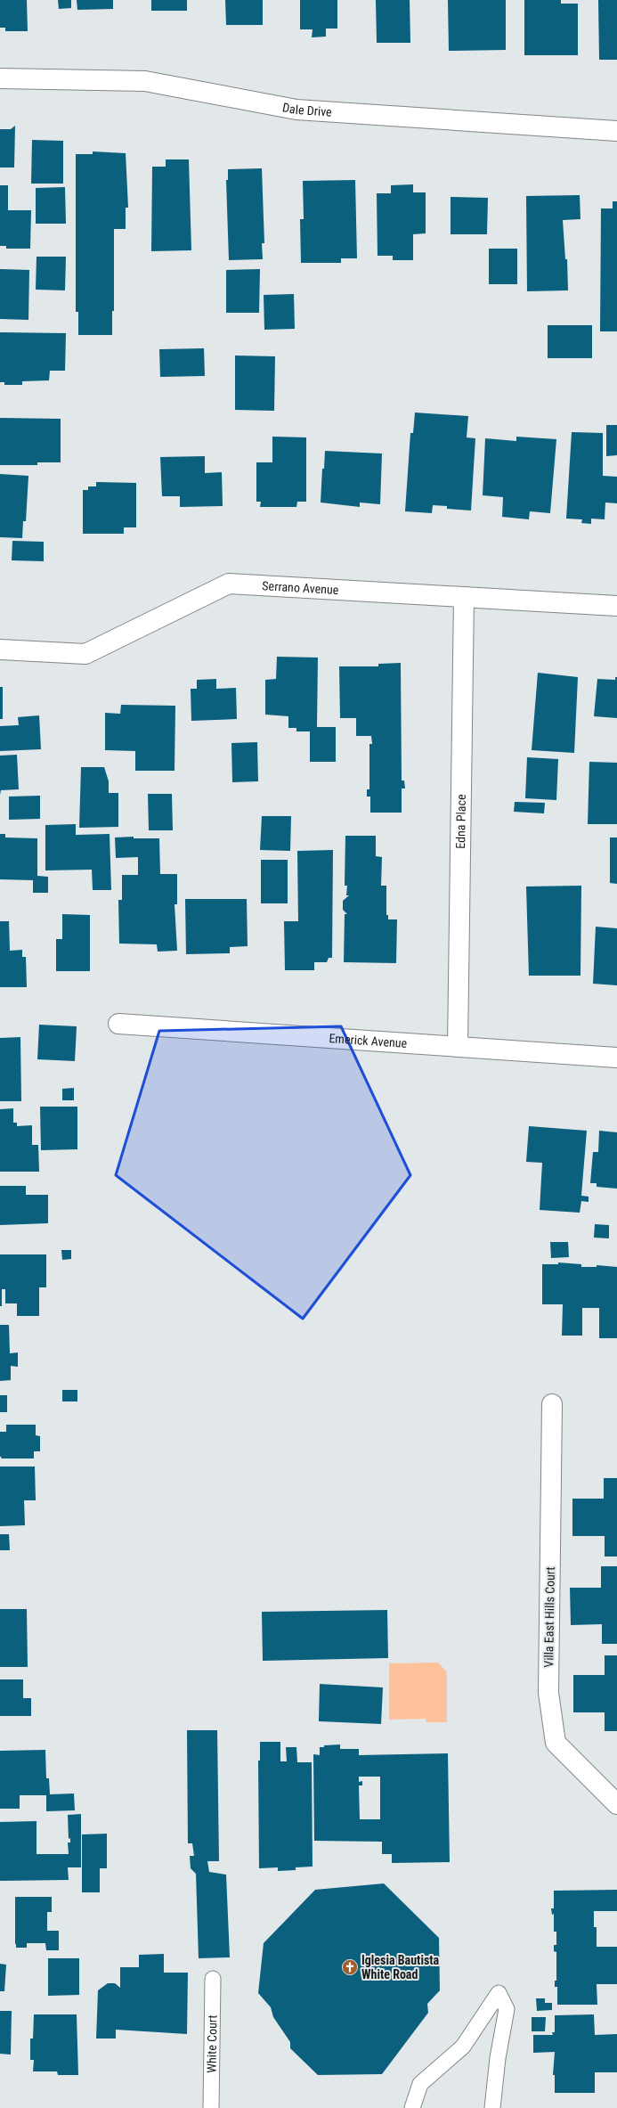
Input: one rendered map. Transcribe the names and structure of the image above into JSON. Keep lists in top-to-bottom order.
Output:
{
  "streets": {
    "street": [
      "Dale Drive",
      "Serrano Avenue",
      "Edna Place",
      "Emerick Avenue",
      "Villa East Hills Court"
    ],
    "lane": ["White Court"]
  },
  "crossings": [
    ["Serrano Avenue", "Edna Place"],
    ["Edna Place", "Emerick Avenue"]
  ],
  "places": {
    "church": ["Iglesia Bautista White Road"]
  }
}
